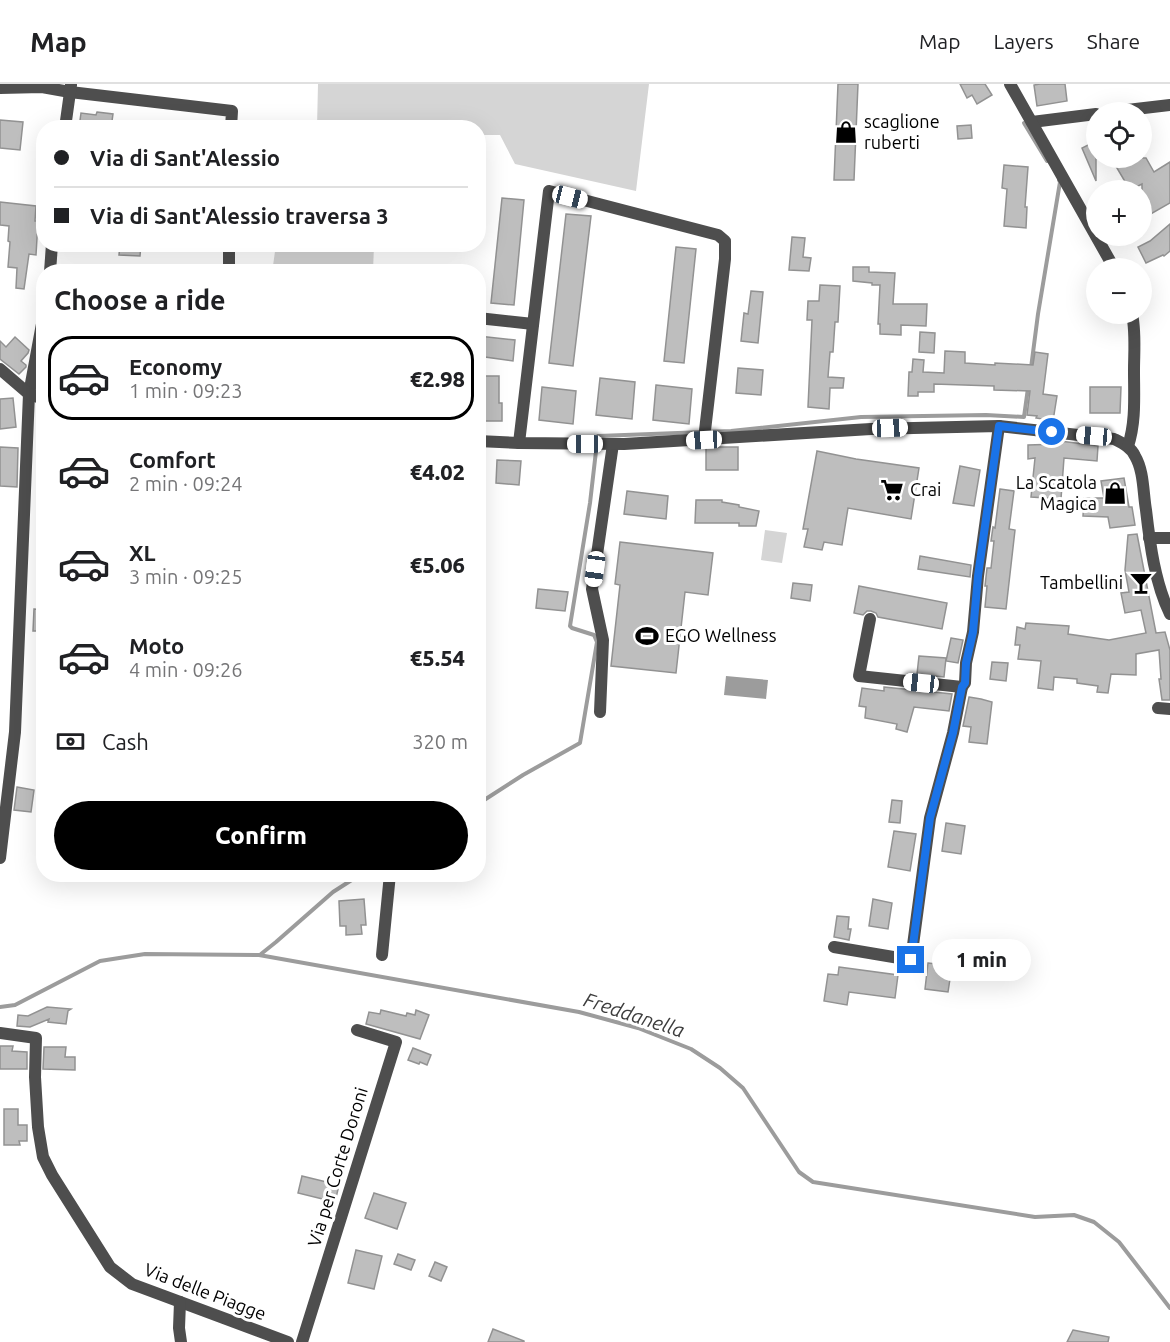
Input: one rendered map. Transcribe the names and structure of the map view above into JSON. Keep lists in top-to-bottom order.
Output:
{
  "streets": {
    "street": ["Via per Corte Doroni", "Via delle Piagge"]
  },
  "water": ["Freddanella"],
  "places": {
    "shop": ["scaglione ruberti", "La Scatola Magica"],
    "supermarket": ["Crai"],
    "bar": ["Tambellini"],
    "sports": ["EGO Wellness"]
  },
  "page": {
    "header": "Map",
    "nav": ["Map", "Layers", "Share"],
    "map_buttons": ["+", "−"],
    "banner": ["Via di Sant'Alessio", "Via di Sant'Alessio traversa 3"],
    "heading": "Choose a ride",
    "list": [
      {
        "name": "Economy",
        "note": "1 min · 09:23",
        "value": "€2.98"
      },
      {
        "name": "Comfort",
        "note": "2 min · 09:24",
        "value": "€4.02"
      },
      {
        "name": "XL",
        "note": "3 min · 09:25",
        "value": "€5.06"
      },
      {
        "name": "Moto",
        "note": "4 min · 09:26",
        "value": "€5.54"
      }
    ],
    "pay": ["Cash", "320 m"],
    "buttons": "Confirm",
    "bubble": "1 min"
  }
}
